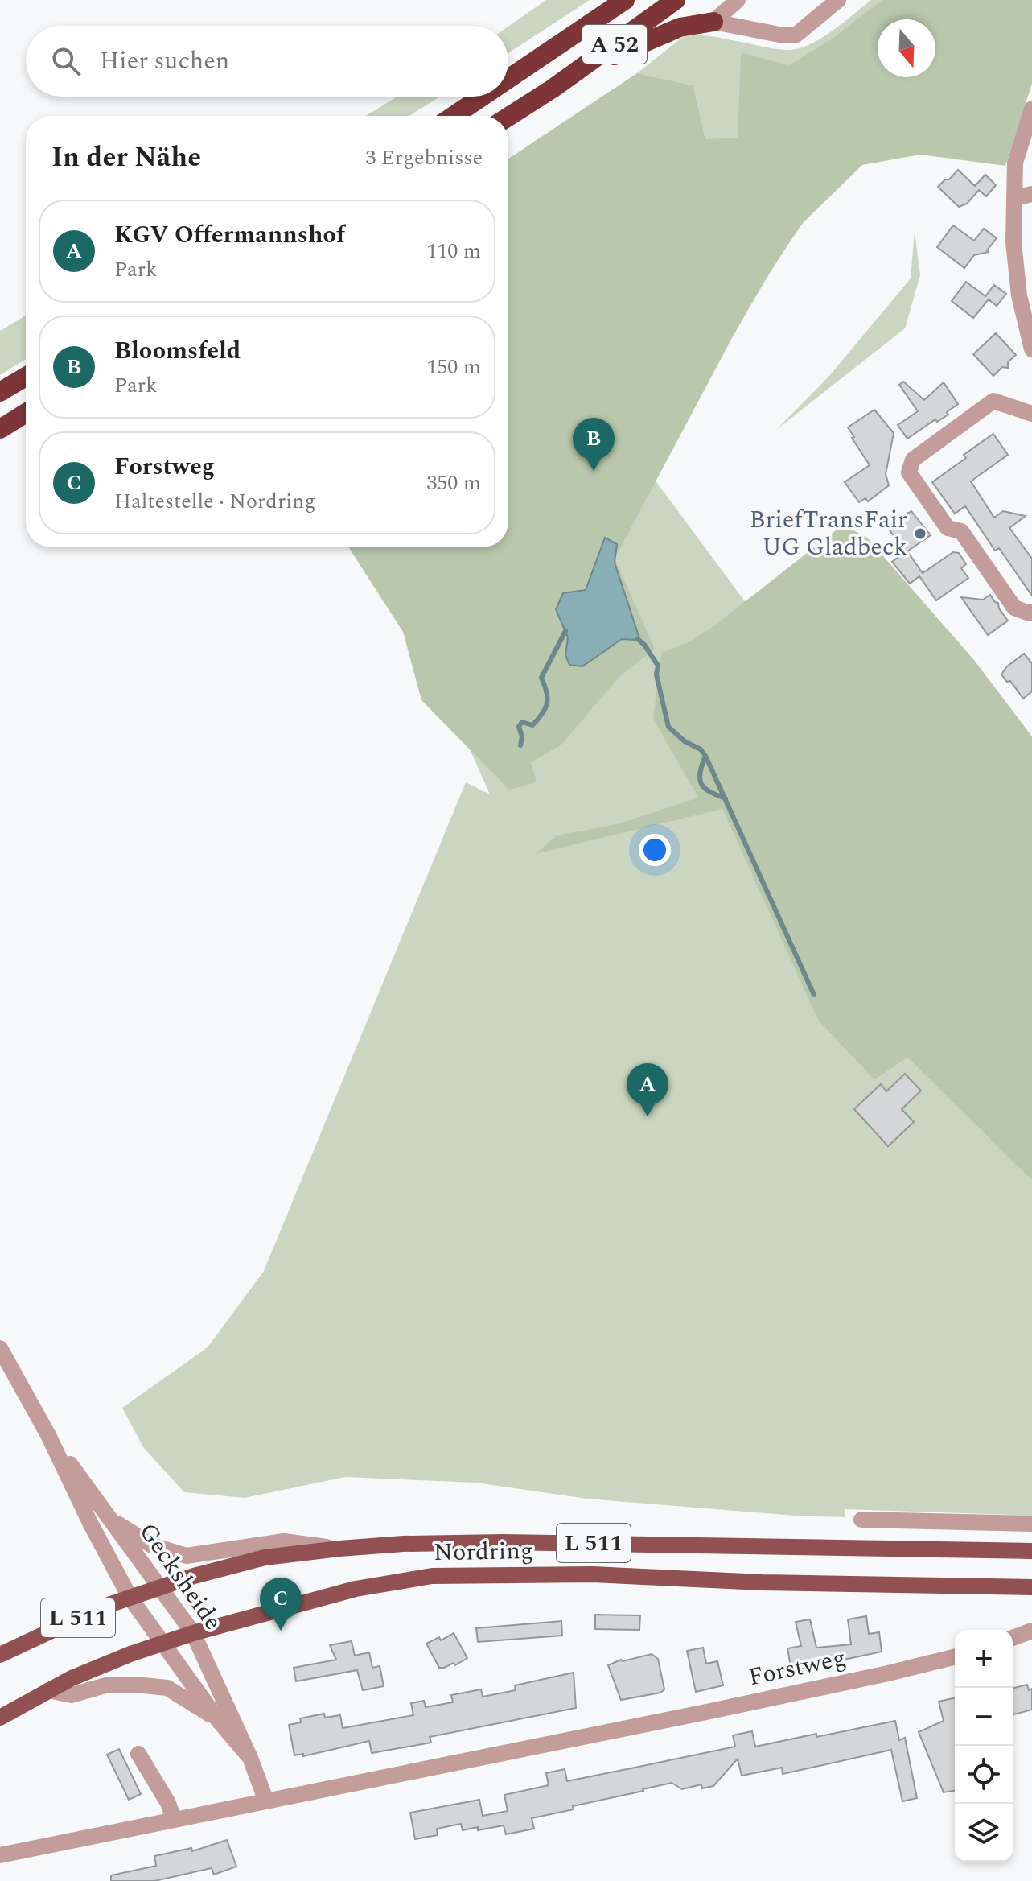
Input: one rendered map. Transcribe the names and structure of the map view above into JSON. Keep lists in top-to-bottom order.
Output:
{
  "streets": {
    "highway": ["A 52"],
    "main road": ["L 511", "Nordring"],
    "street": ["Gecksheide", "Forstweg"]
  },
  "crossings": [
    ["Nordring", "Gecksheide"],
    ["Gecksheide", "Forstweg"]
  ],
  "places": ["BriefTransFair UG Gladbeck"],
  "north": "bottom",
  "page": {
    "search": "Hier suchen",
    "heading": ["In der Nähe", "3 Ergebnisse"],
    "list": [
      {
        "mark": "A",
        "name": "KGV Offermannshof",
        "note": "Park",
        "value": "110 m"
      },
      {
        "mark": "B",
        "name": "Bloomsfeld",
        "note": "Park",
        "value": "150 m"
      },
      {
        "mark": "C",
        "name": "Forstweg",
        "note": "Haltestelle · Nordring",
        "value": "350 m"
      }
    ],
    "pins": ["B", "A", "C"],
    "map_buttons": ["+", "−"]
  }
}
